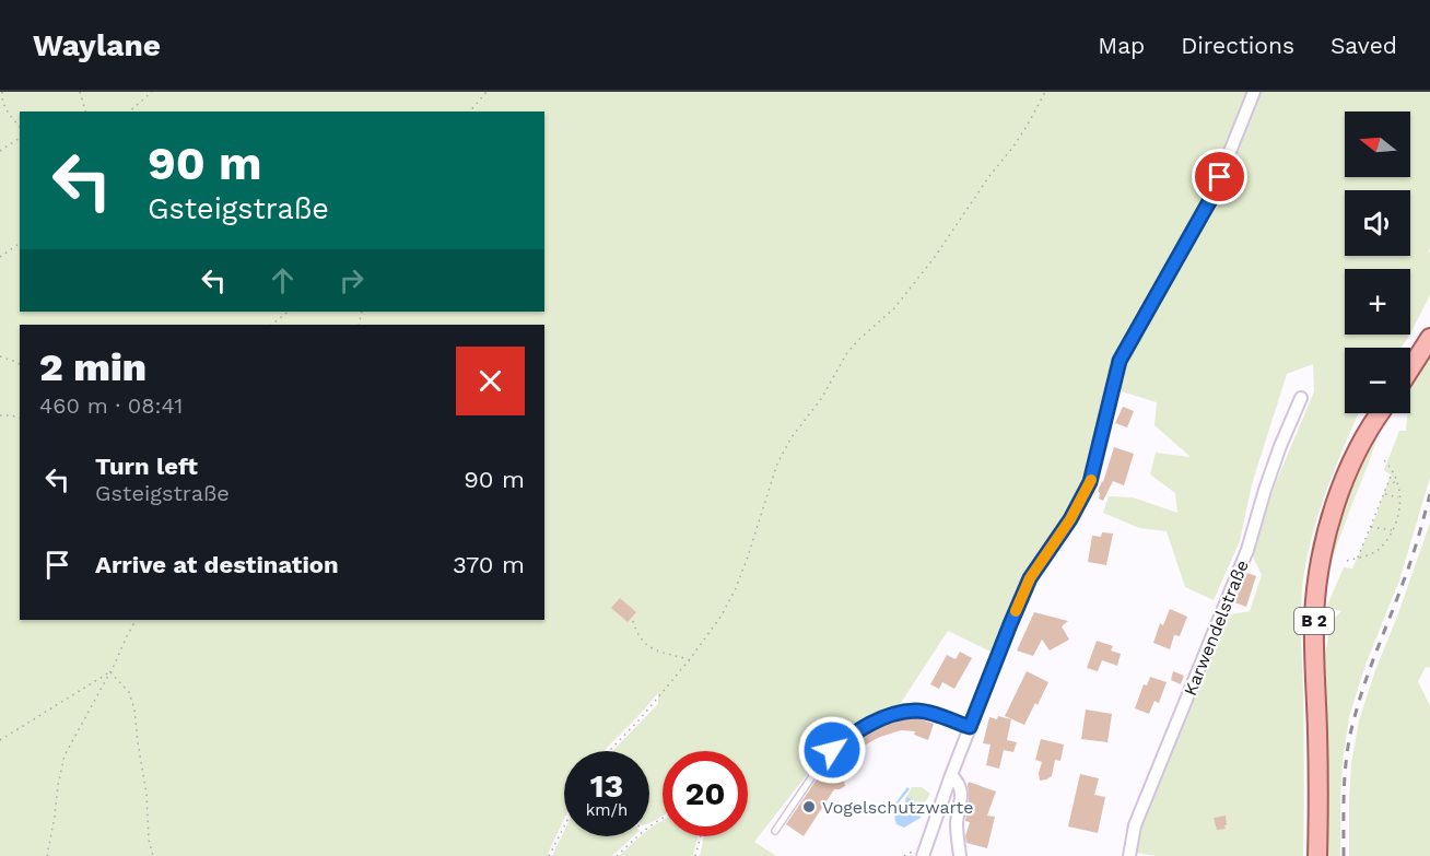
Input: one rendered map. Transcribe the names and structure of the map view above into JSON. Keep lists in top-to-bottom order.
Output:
{
  "streets": {
    "main road": ["B 2"],
    "street": ["Karwendelstraße"]
  },
  "places": ["Vogelschutzwarte"],
  "north": "left",
  "page": {
    "header": "Waylane",
    "nav": ["Map", "Directions", "Saved"],
    "map_buttons": ["+", "−"],
    "turn": ["90 m", "Gsteigstraße"],
    "heading": ["2 min", "460 m · 08:41"],
    "list": [
      {
        "name": "Turn left",
        "note": "Gsteigstraße",
        "value": "90 m"
      },
      {
        "name": "Arrive at destination",
        "value": "370 m"
      }
    ],
    "speed": "13 km/h",
    "limit": "20"
  }
}
